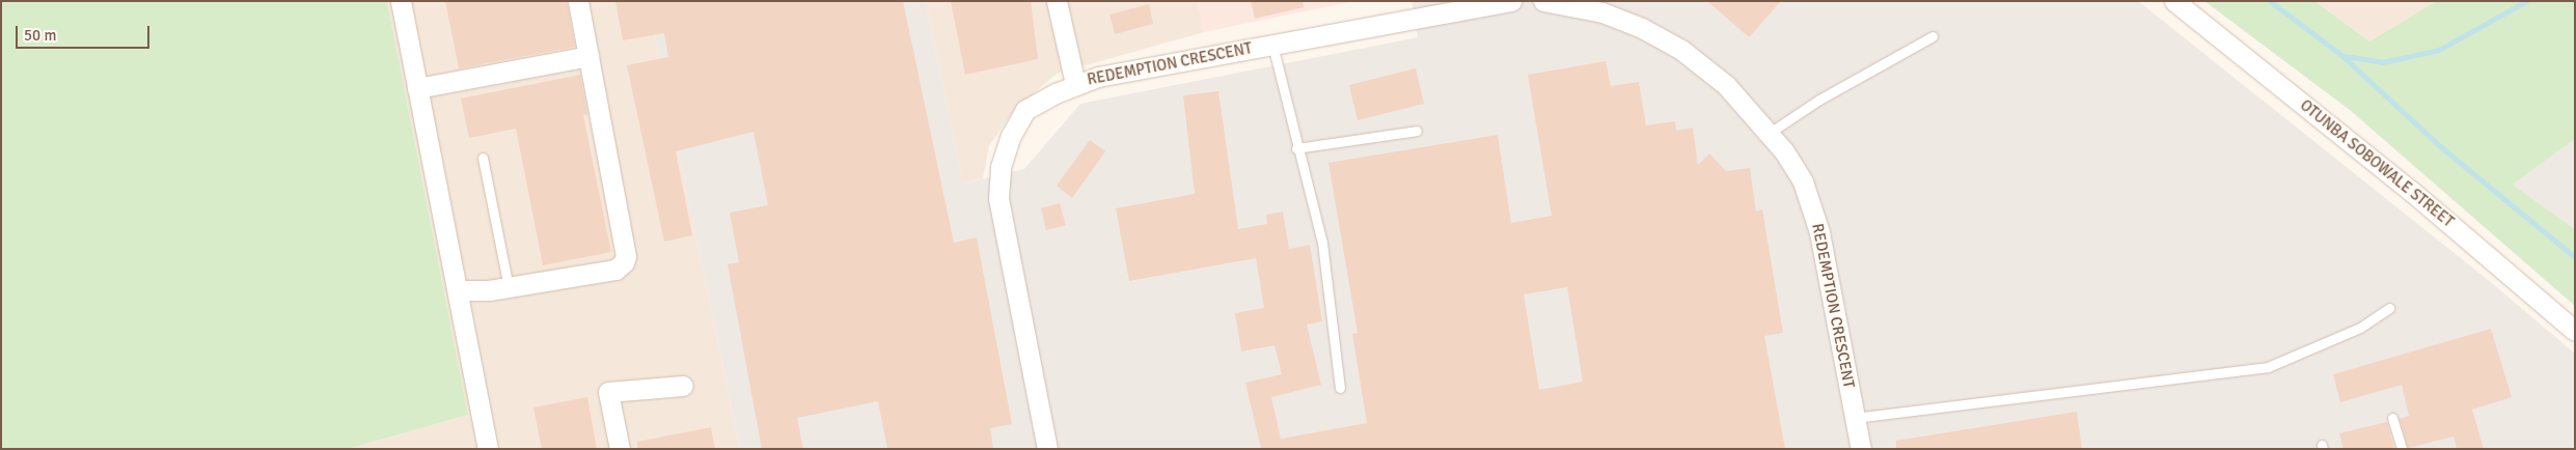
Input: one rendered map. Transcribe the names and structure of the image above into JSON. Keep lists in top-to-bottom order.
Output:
{
  "streets": {
    "street": ["REDEMPTION CRESCENT", "OTUNBA SOBOWALE STREET"]
  },
  "scale_bar": "50 m"
}
